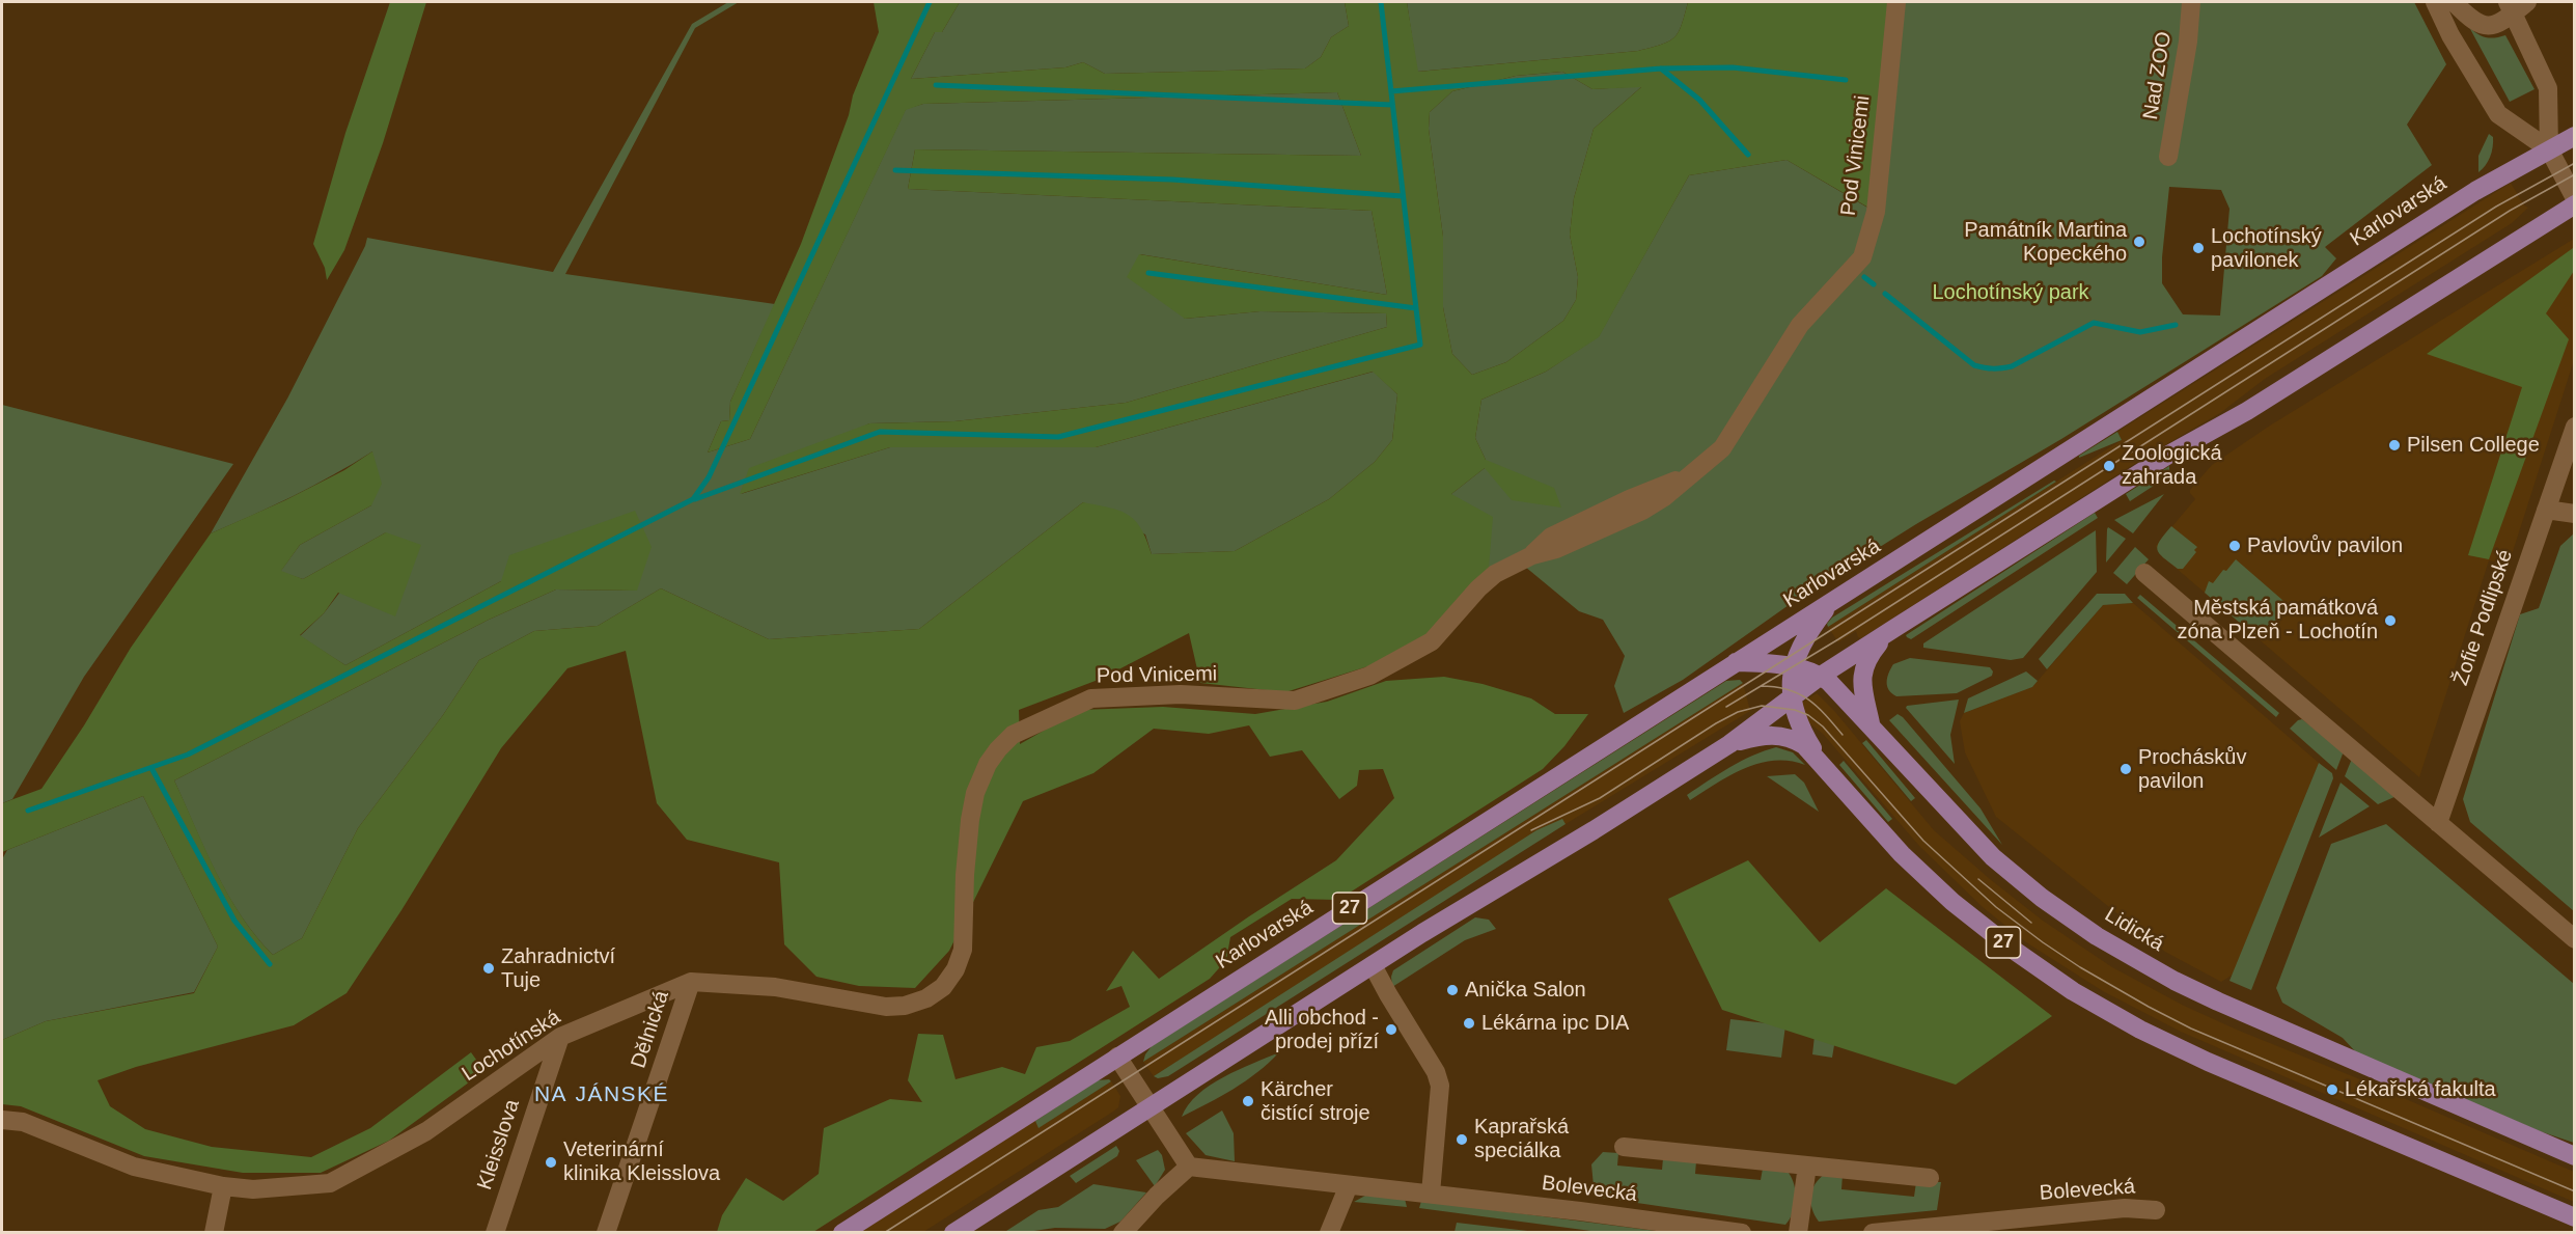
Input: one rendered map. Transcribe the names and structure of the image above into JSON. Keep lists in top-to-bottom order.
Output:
{
  "streets": {
    "main road": ["Karlovarská", "27", "Lidická"],
    "street": [
      "Nad ZOO",
      "Pod Vinicemi",
      "Žofie Podlipské",
      "Dělnická",
      "Lochotínská",
      "Kleisslova",
      "Bolevecká"
    ]
  },
  "crossings": [
    ["Pod Vinicemi", "Lochotínská"],
    ["Karlovarská", "Lidická"],
    ["Dělnická", "Lochotínská"],
    ["Lochotínská", "Kleisslova"]
  ],
  "districts": ["NA JÁNSKÉ"],
  "parks": ["Lochotínský park"],
  "places": [
    "Památník Martina Kopeckého",
    "Lochotínský pavilonek",
    "Pilsen College",
    "Zoologická zahrada",
    "Pavlovův pavilon",
    "Městská památková zóna Plzeň - Lochotín",
    "Procháskův pavilon",
    "Zahradnictví Tuje",
    "Anička Salon",
    "Lékárna ipc DIA",
    "Alli obchod - prodej přízí",
    "Lékařská fakulta",
    "Kärcher čistící stroje",
    "Kaprařská speciálka",
    "Veterinární klinika Kleisslova"
  ]
}
